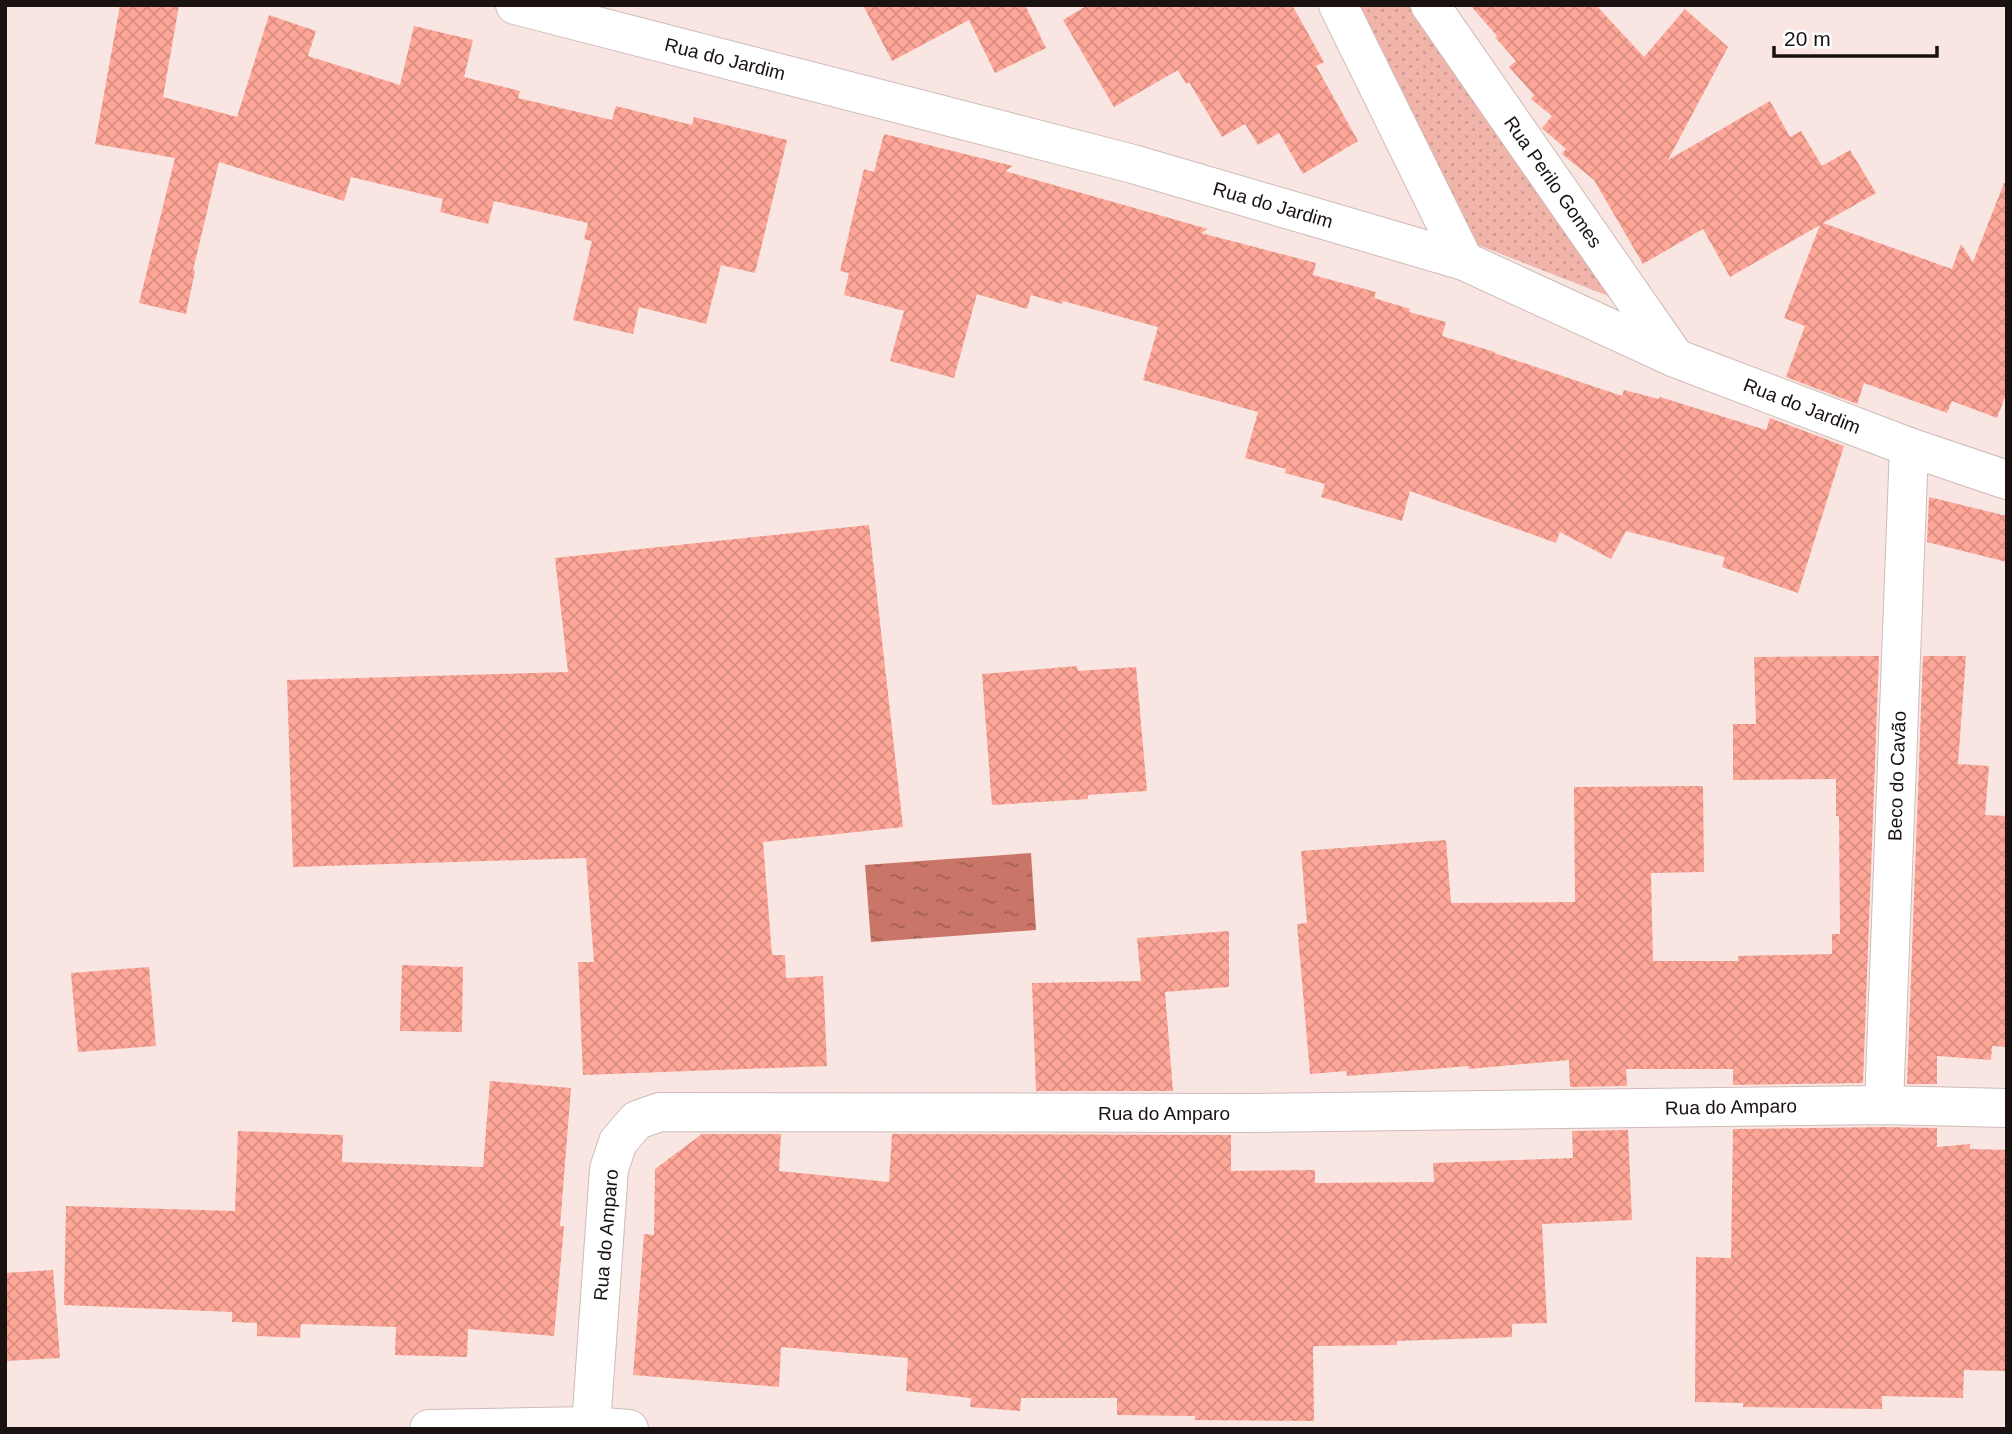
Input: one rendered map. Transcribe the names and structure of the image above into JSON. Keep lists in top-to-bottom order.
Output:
{
  "streets": {
    "street": [
      "Rua do Jardim",
      "Rua Perilo Gomes",
      "Beco do Cavão",
      "Rua do Amparo"
    ]
  },
  "crossings": [
    ["Rua do Jardim", "Rua Perilo Gomes"],
    ["Rua do Jardim", "Beco do Cavão"],
    ["Beco do Cavão", "Rua do Amparo"]
  ],
  "scale_bar": "20 m"
}
